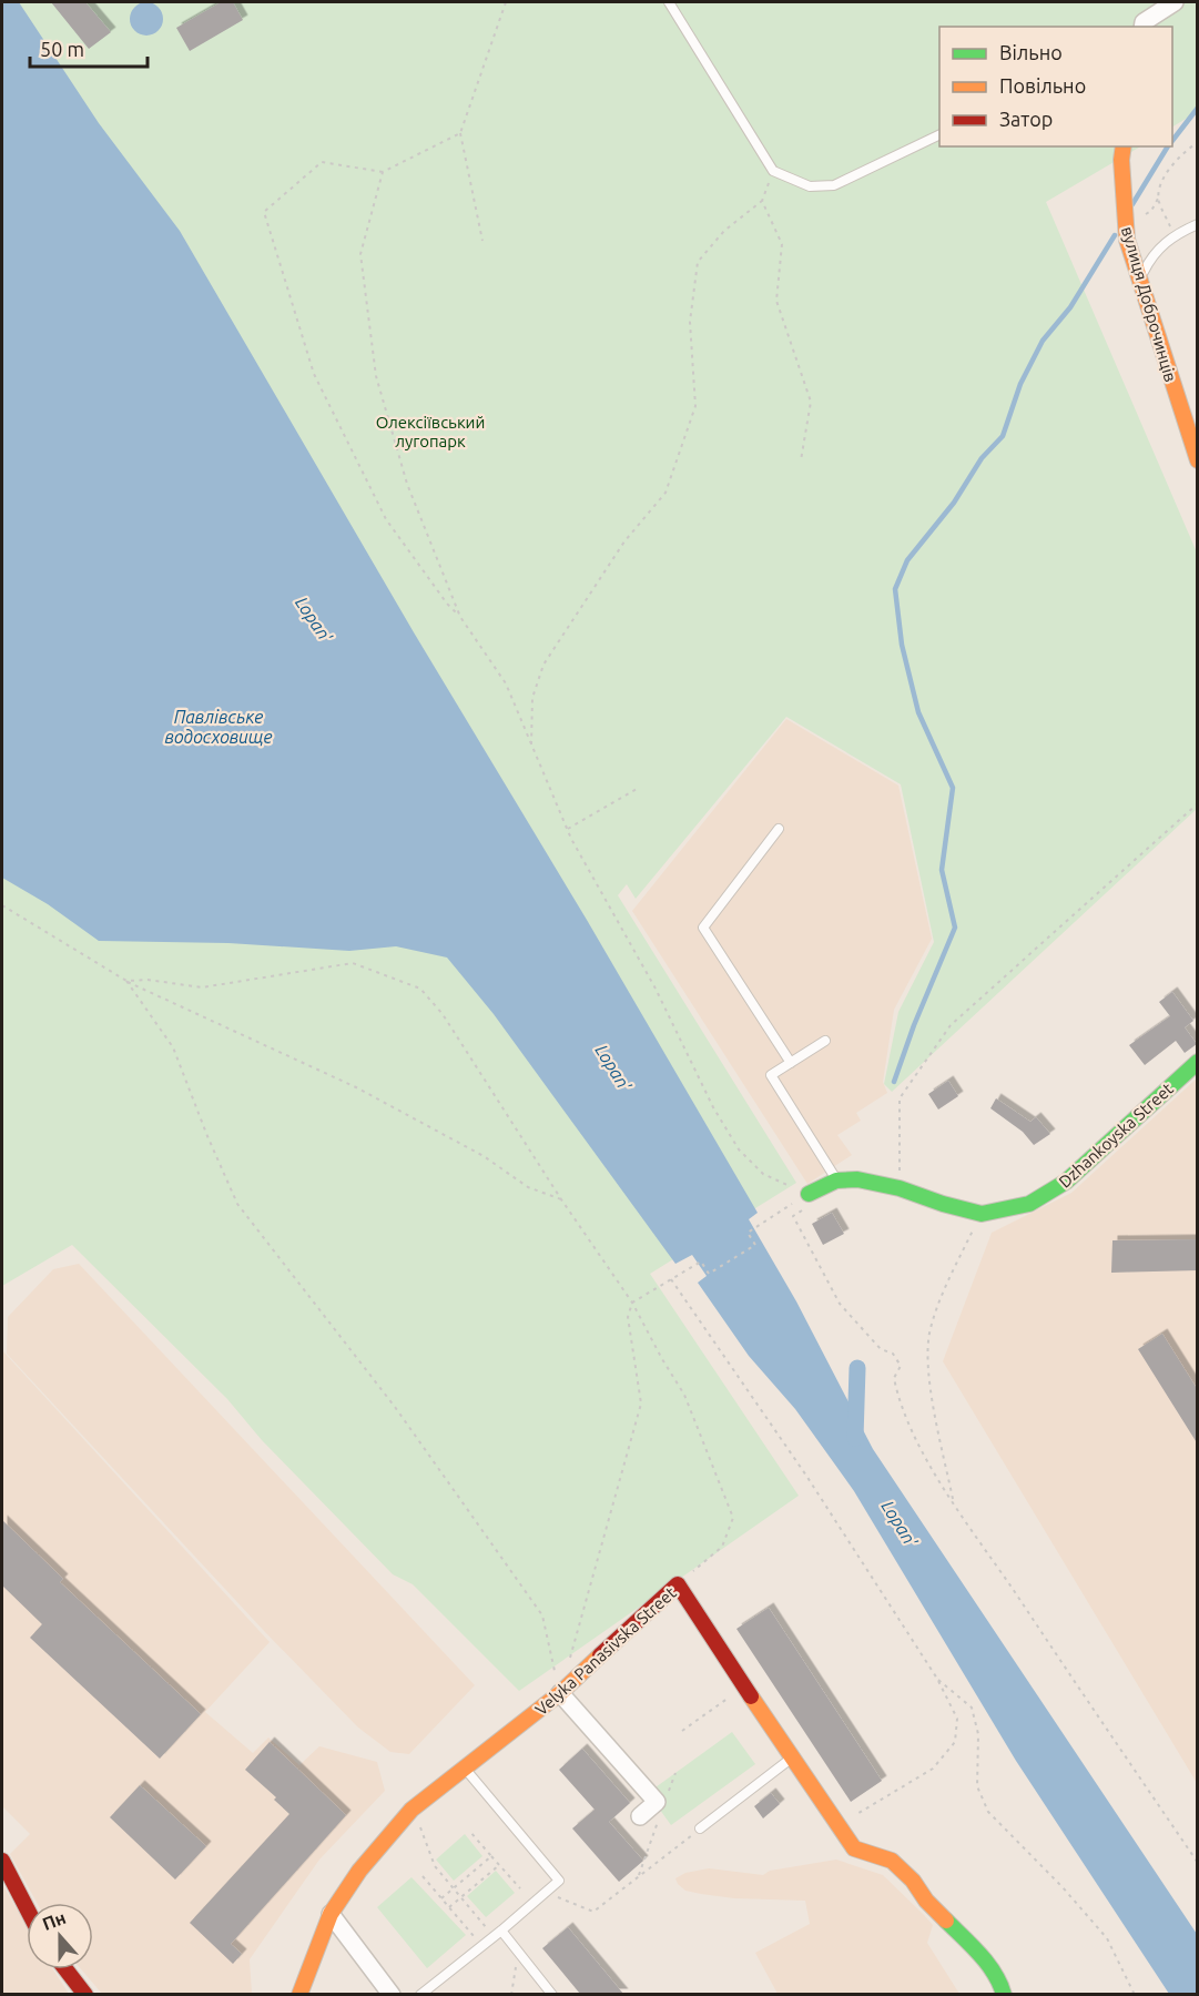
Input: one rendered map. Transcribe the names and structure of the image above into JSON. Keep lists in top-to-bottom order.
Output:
{
  "streets": {
    "street": ["вулиця Доброчинців", "Dzhankoyska Street", "Velyka Panasivska Street"]
  },
  "water": ["Lopan'", "Павлівське водосховище"],
  "parks": ["Олексіївський лугопарк"],
  "legend": ["Вільно", "Повільно", "Затор"],
  "scale_bar": "50 m",
  "north": "top"
}
